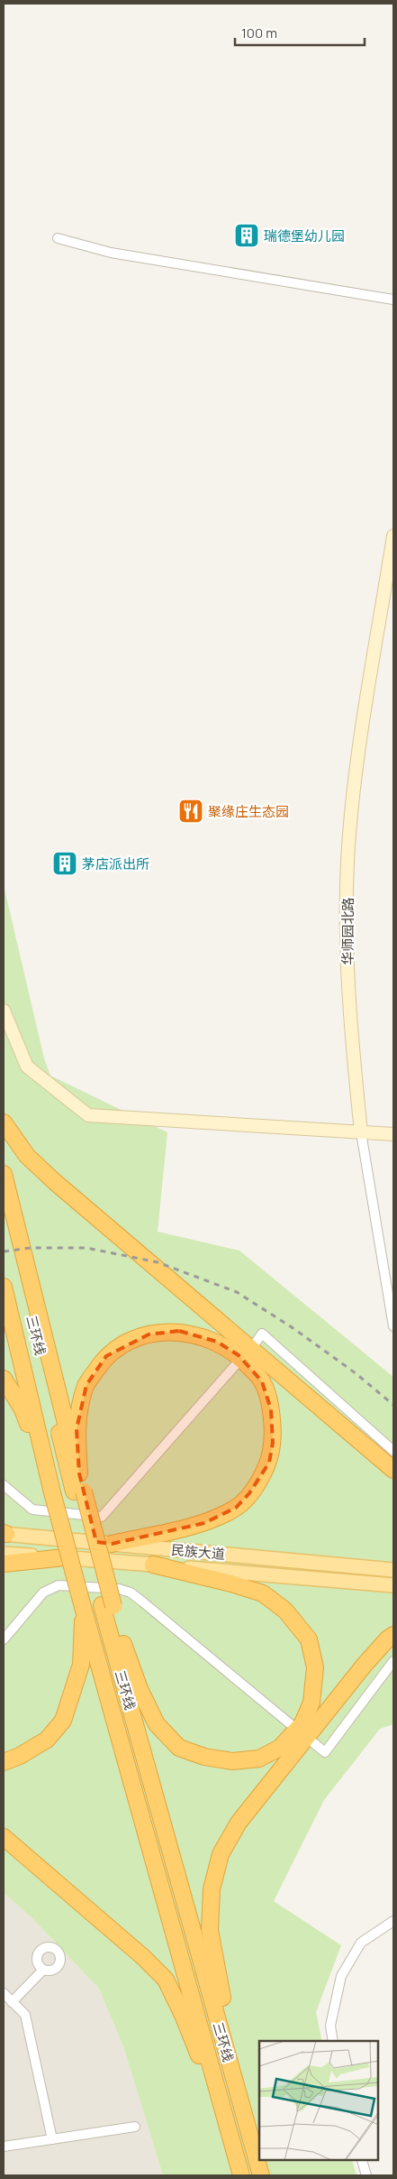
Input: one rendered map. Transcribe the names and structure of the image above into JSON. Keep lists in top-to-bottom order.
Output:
{
  "streets": {
    "highway": ["三环线"],
    "main road": ["民族大道"],
    "street": ["华师园北路"]
  },
  "places": {
    "building": ["瑞德堡幼儿园", "茅店派出所"],
    "restaurant": ["聚缘庄生态园"]
  },
  "scale_bar": "100 m"
}
